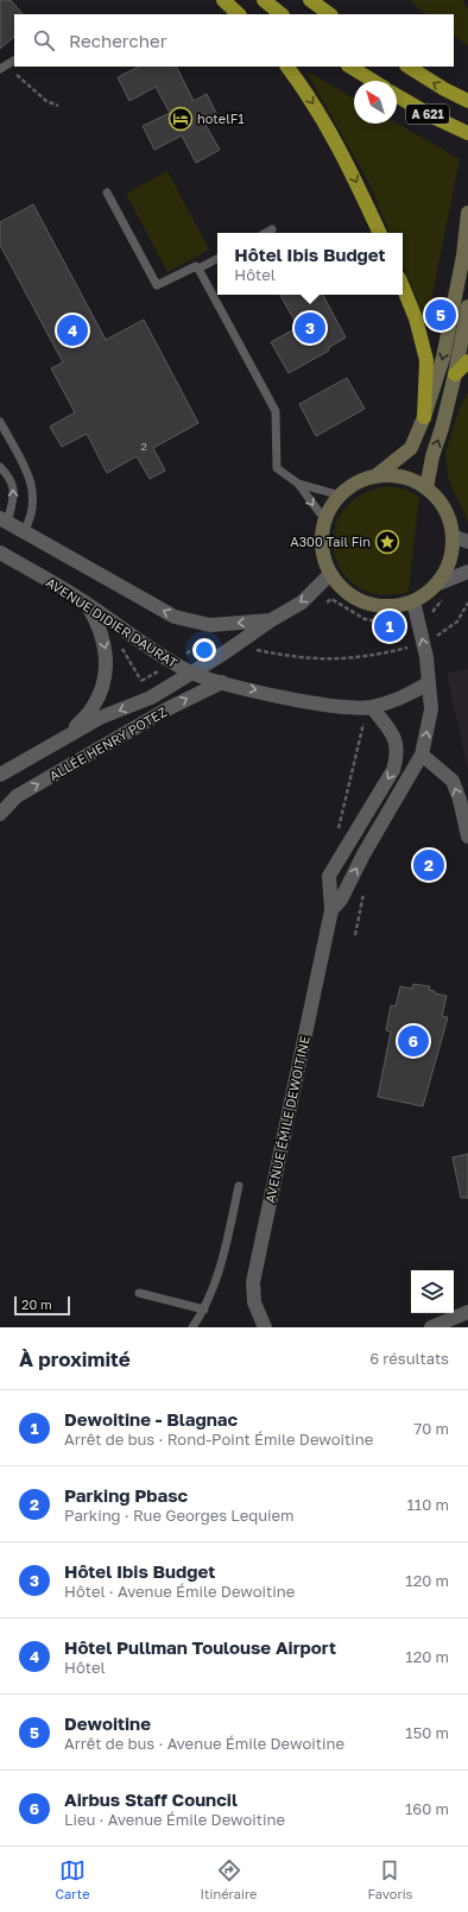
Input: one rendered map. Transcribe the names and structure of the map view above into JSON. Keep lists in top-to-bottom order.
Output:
{
  "streets": {
    "highway": ["A 621"],
    "street": ["AVENUE DIDIER DAURAT", "ALLÉE HENRY POTEZ", "AVENUE ÉMILE DEWOITINE"]
  },
  "crossings": [
    ["AVENUE DIDIER DAURAT", "ALLÉE HENRY POTEZ"],
    ["AVENUE DIDIER DAURAT", "AVENUE ÉMILE DEWOITINE"]
  ],
  "places": {
    "hotel": ["hotelF1"],
    "place": ["A300 Tail Fin"]
  },
  "house_numbers": ["2"],
  "scale_bar": "20 m",
  "north": "top left",
  "page": {
    "search": "Rechercher",
    "popup": ["Hôtel Ibis Budget", "Hôtel"],
    "pins": [
      "5",
      "3",
      "4",
      "1",
      "2",
      "6"
    ],
    "scale": "20 m",
    "heading": ["À proximité", "6 résultats"],
    "list": [
      {
        "mark": "1",
        "name": "Dewoitine - Blagnac",
        "note": "Arrêt de bus · Rond-Point Émile Dewoitine",
        "value": "70 m"
      },
      {
        "mark": "2",
        "name": "Parking Pbasc",
        "note": "Parking · Rue Georges Lequiem",
        "value": "110 m"
      },
      {
        "mark": "3",
        "name": "Hôtel Ibis Budget",
        "note": "Hôtel · Avenue Émile Dewoitine",
        "value": "120 m"
      },
      {
        "mark": "4",
        "name": "Hôtel Pullman Toulouse Airport",
        "note": "Hôtel",
        "value": "120 m"
      },
      {
        "mark": "5",
        "name": "Dewoitine",
        "note": "Arrêt de bus · Avenue Émile Dewoitine",
        "value": "150 m"
      },
      {
        "mark": "6",
        "name": "Airbus Staff Council",
        "note": "Lieu · Avenue Émile Dewoitine",
        "value": "160 m"
      }
    ],
    "nav": ["Carte", "Itinéraire", "Favoris"]
  }
}
